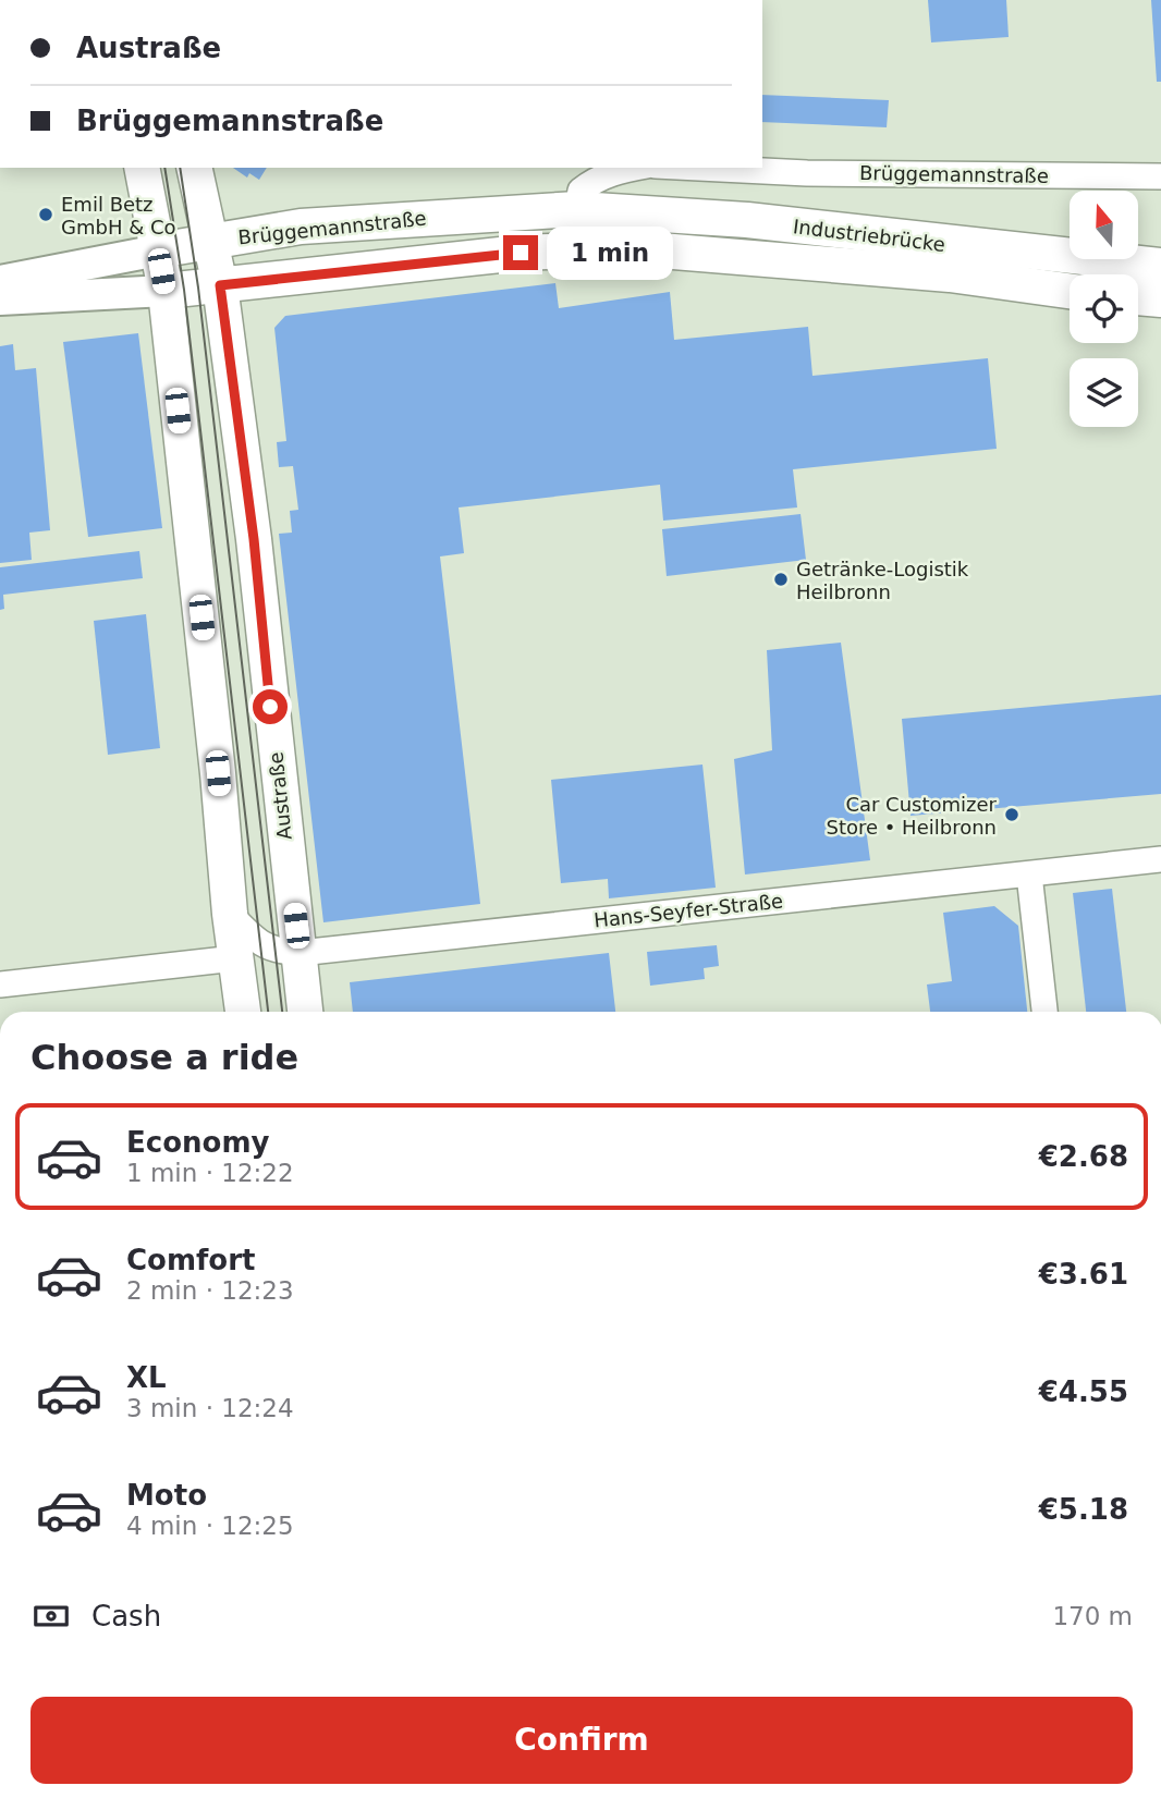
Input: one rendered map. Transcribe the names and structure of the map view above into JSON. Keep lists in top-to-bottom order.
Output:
{
  "streets": {
    "main road": ["Brüggemannstraße", "Industriebrücke", "Austraße"],
    "street": ["Hans-Seyfer-Straße"]
  },
  "crossings": [
    ["Brüggemannstraße", "Industriebrücke"],
    ["Brüggemannstraße", "Austraße"],
    ["Industriebrücke", "Austraße"],
    ["Austraße", "Hans-Seyfer-Straße"]
  ],
  "places": ["Emil Betz GmbH & Co", "Getränke-Logistik Heilbronn", "Car Customizer Store • Heilbronn"],
  "north": "top",
  "page": {
    "banner": ["Austraße", "Brüggemannstraße"],
    "bubble": "1 min",
    "heading": "Choose a ride",
    "list": [
      {
        "name": "Economy",
        "note": "1 min · 12:22",
        "value": "€2.68"
      },
      {
        "name": "Comfort",
        "note": "2 min · 12:23",
        "value": "€3.61"
      },
      {
        "name": "XL",
        "note": "3 min · 12:24",
        "value": "€4.55"
      },
      {
        "name": "Moto",
        "note": "4 min · 12:25",
        "value": "€5.18"
      }
    ],
    "pay": ["Cash", "170 m"],
    "buttons": "Confirm"
  }
}
